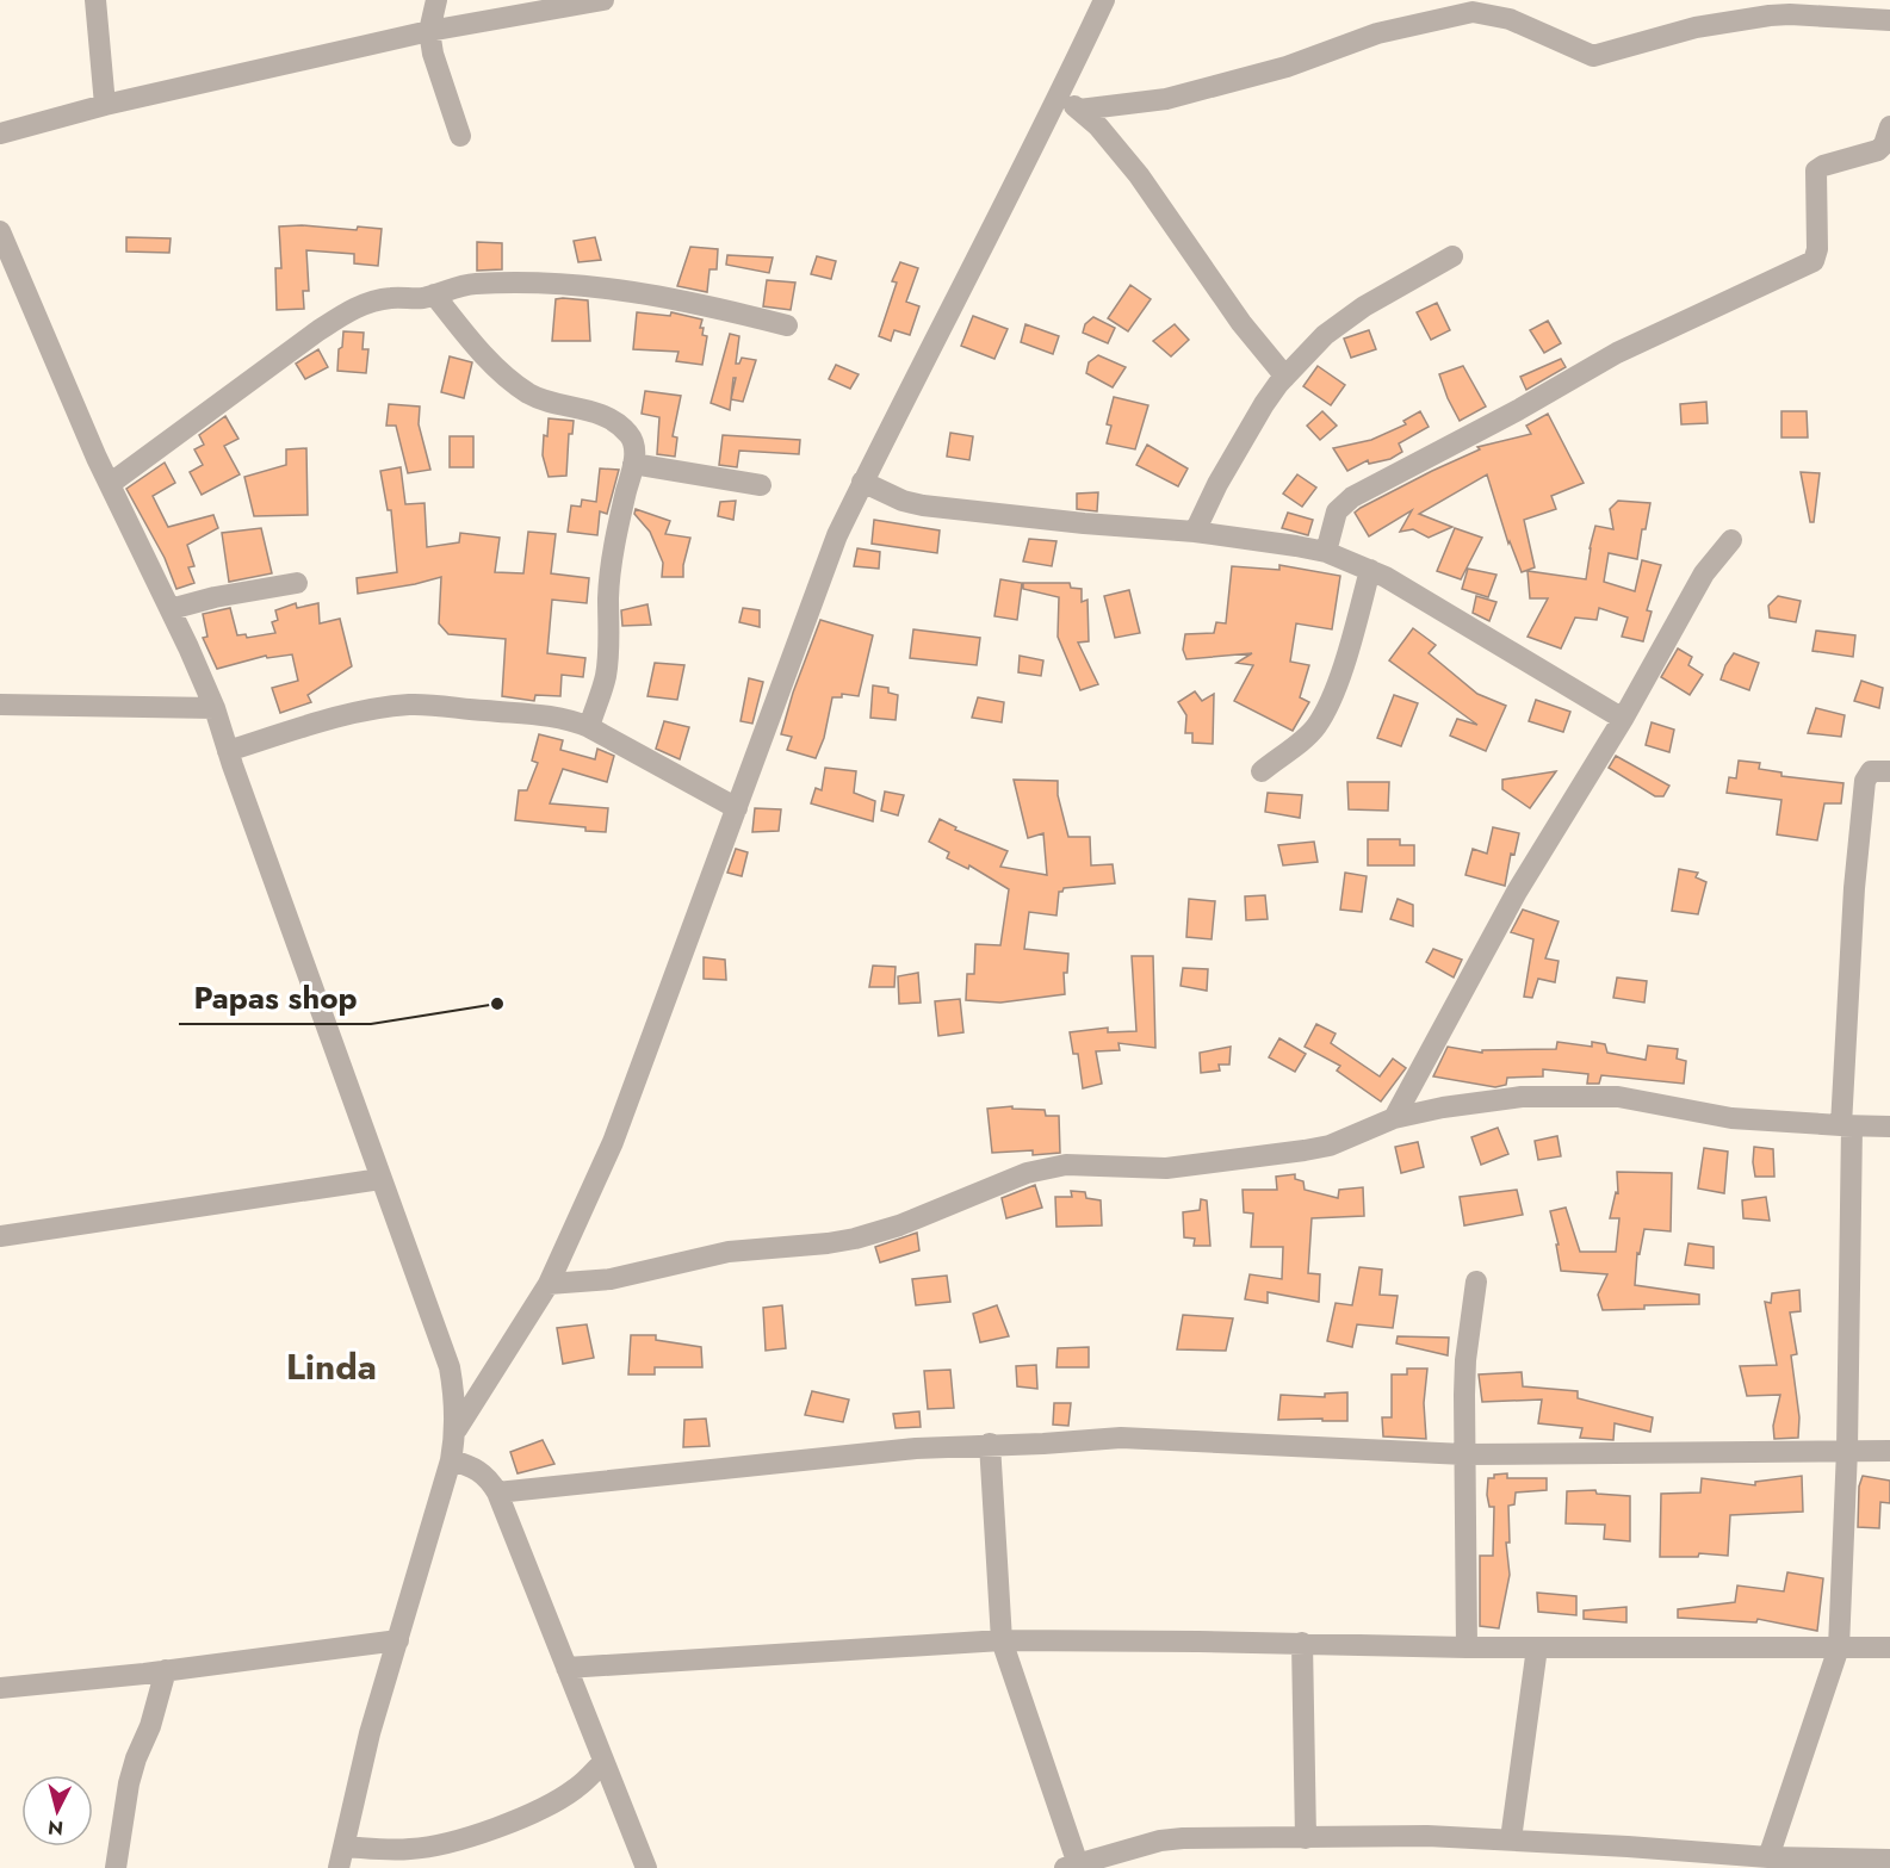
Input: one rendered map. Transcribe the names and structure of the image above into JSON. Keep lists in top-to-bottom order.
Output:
{
  "districts": ["Linda"],
  "places": ["Papas shop"],
  "north": "bottom"
}
